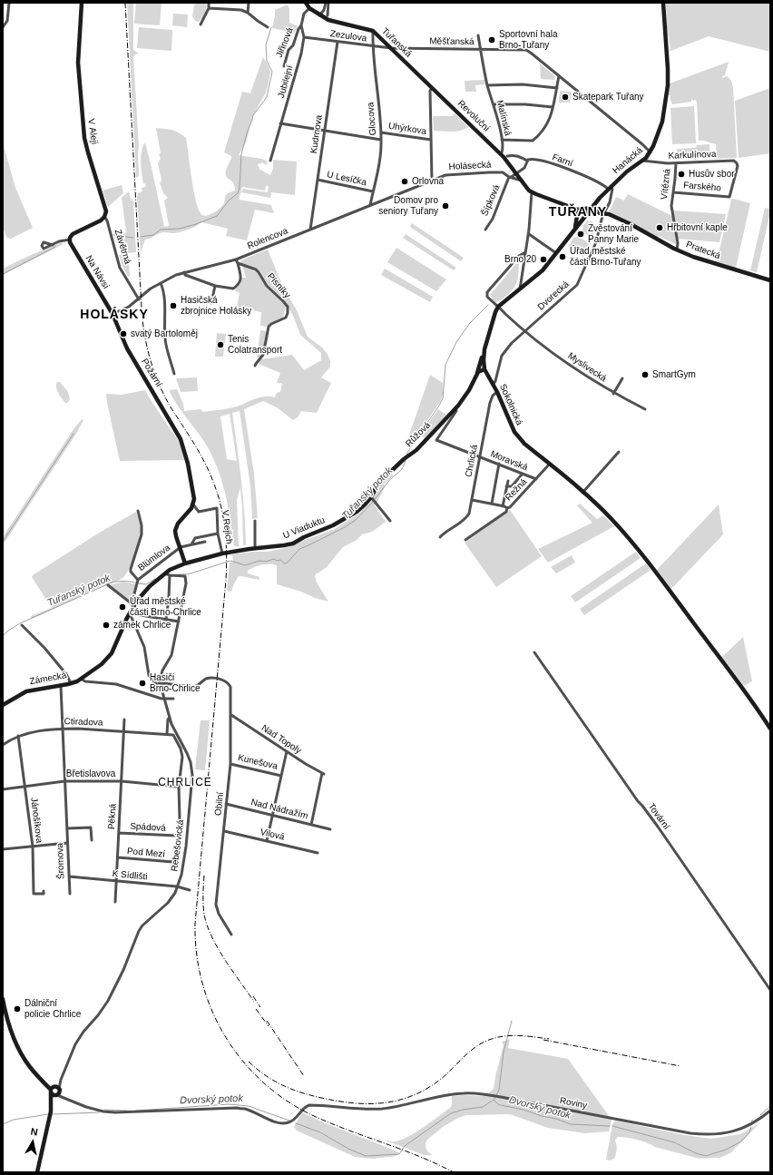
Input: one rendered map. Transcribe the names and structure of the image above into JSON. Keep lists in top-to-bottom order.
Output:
{
  "streets": {
    "street": [
      "Zezulova",
      "Měšťanská",
      "Jiřinová",
      "Tuřanská",
      "Jubilejní",
      "Revoluční",
      "Malínská",
      "Glocova",
      "Uhýrkova",
      "V Aleji",
      "Kudrnova",
      "Karkulínova",
      "Farní",
      "Hanácká",
      "Holásecká",
      "U Lesíčka",
      "Vítězná",
      "Farského",
      "Šípková",
      "Rolencova",
      "Závětrná",
      "Pratecká",
      "Na Návsi",
      "Písníky",
      "Dvorecká",
      "Myslivecká",
      "Požární",
      "Sokolnická",
      "Růžová",
      "Chrlická",
      "Moravská",
      "Režná",
      "V Rejích",
      "U Viaduktu",
      "Blümlova",
      "Zámecká",
      "Ctiradova",
      "Nad Topoly",
      "Kunešova",
      "Břetislavova",
      "Obilní",
      "Nad Nádražím",
      "Pěkná",
      "Tovární",
      "Jánošíkova",
      "Spádová",
      "Vilová",
      "Rebešovická",
      "Pod Mezí",
      "Šromova",
      "K Sídlišti",
      "Roviny"
    ]
  },
  "crossings": [
    ["Zezulova", "Měšťanská"],
    ["Zezulova", "Tuřanská"],
    ["Zezulova", "Jubilejní"],
    ["Zezulova", "Glocova"],
    ["Zezulova", "Kudrnova"],
    ["Měšťanská", "Tuřanská"],
    ["Měšťanská", "Malínská"],
    ["Měšťanská", "Hanácká"],
    ["Jiřinová", "Jubilejní"],
    ["Tuřanská", "Revoluční"],
    ["Tuřanská", "Glocova"],
    ["Revoluční", "Malínská"],
    ["Revoluční", "Farní"],
    ["Revoluční", "Holásecká"],
    ["Malínská", "Farní"],
    ["Glocova", "Uhýrkova"],
    ["Glocova", "U Lesíčka"],
    ["Glocova", "Rolencova"],
    ["V Aleji", "Závětrná"],
    ["Kudrnova", "U Lesíčka"],
    ["Kudrnova", "Rolencova"],
    ["Karkulínova", "Hanácká"],
    ["Karkulínova", "Vítězná"],
    ["Karkulínova", "Farského"],
    ["Farní", "Hanácká"],
    ["Farní", "Dvorecká"],
    ["Hanácká", "Pratecká"],
    ["Hanácká", "Dvorecká"],
    ["Hanácká", "Myslivecká"],
    ["Hanácká", "Sokolnická"],
    ["Holásecká", "Šípková"],
    ["Holásecká", "Rolencova"],
    ["Vítězná", "Farského"],
    ["Vítězná", "Pratecká"],
    ["Rolencova", "Závětrná"],
    ["Rolencova", "Na Návsi"],
    ["Rolencova", "Požární"],
    ["Pratecká", "Dvorecká"],
    ["Na Návsi", "Požární"],
    ["Dvorecká", "Myslivecká"],
    ["Dvorecká", "Sokolnická"],
    ["Myslivecká", "Sokolnická"],
    ["Požární", "V Rejích"],
    ["Sokolnická", "Růžová"],
    ["Sokolnická", "Chrlická"],
    ["Sokolnická", "Režná"],
    ["Růžová", "Moravská"],
    ["Růžová", "U Viaduktu"],
    ["Chrlická", "Moravská"],
    ["Chrlická", "Režná"],
    ["Moravská", "Režná"],
    ["V Rejích", "U Viaduktu"],
    ["U Viaduktu", "Zámecká"],
    ["Zámecká", "Rebešovická"],
    ["Zámecká", "Šromova"],
    ["Ctiradova", "Pěkná"],
    ["Ctiradova", "Jánošíkova"],
    ["Ctiradova", "Šromova"],
    ["Nad Topoly", "Obilní"],
    ["Nad Topoly", "Nad Nádražím"],
    ["Kunešova", "Obilní"],
    ["Břetislavova", "Pěkná"],
    ["Břetislavova", "Jánošíkova"],
    ["Břetislavova", "Spádová"],
    ["Břetislavova", "Šromova"],
    ["Obilní", "Nad Nádražím"],
    ["Obilní", "Vilová"],
    ["Obilní", "Rebešovická"],
    ["Pěkná", "Spádová"],
    ["Pěkná", "Pod Mezí"],
    ["Pěkná", "K Sídlišti"],
    ["Rebešovická", "K Sídlišti"],
    ["Šromova", "K Sídlišti"]
  ],
  "districts": ["TUŘANY", "HOLÁSKY", "CHRLICE"],
  "water": ["Tuřanský potok", "Dvorský potok"],
  "places": [
    "Sportovní hala Brno-Tuřany",
    "Skatepark Tuřany",
    "Husův sbor",
    "Orlovna",
    "Domov pro seniory Tuřany",
    "Hřbitovní kaple",
    "Zvěstování Panny Marie",
    "Úřad městské části Brno-Tuřany",
    "Brno 20",
    "Hasičská zbrojnice Holásky",
    "svatý Bartoloměj",
    "Tenis Colatransport",
    "SmartGym",
    "Úřad městské části Brno-Chrlice",
    "zámek Chrlice",
    "Hasiči Brno-Chrlice",
    "Dálniční policie Chrlice"
  ],
  "north": "top"
}
